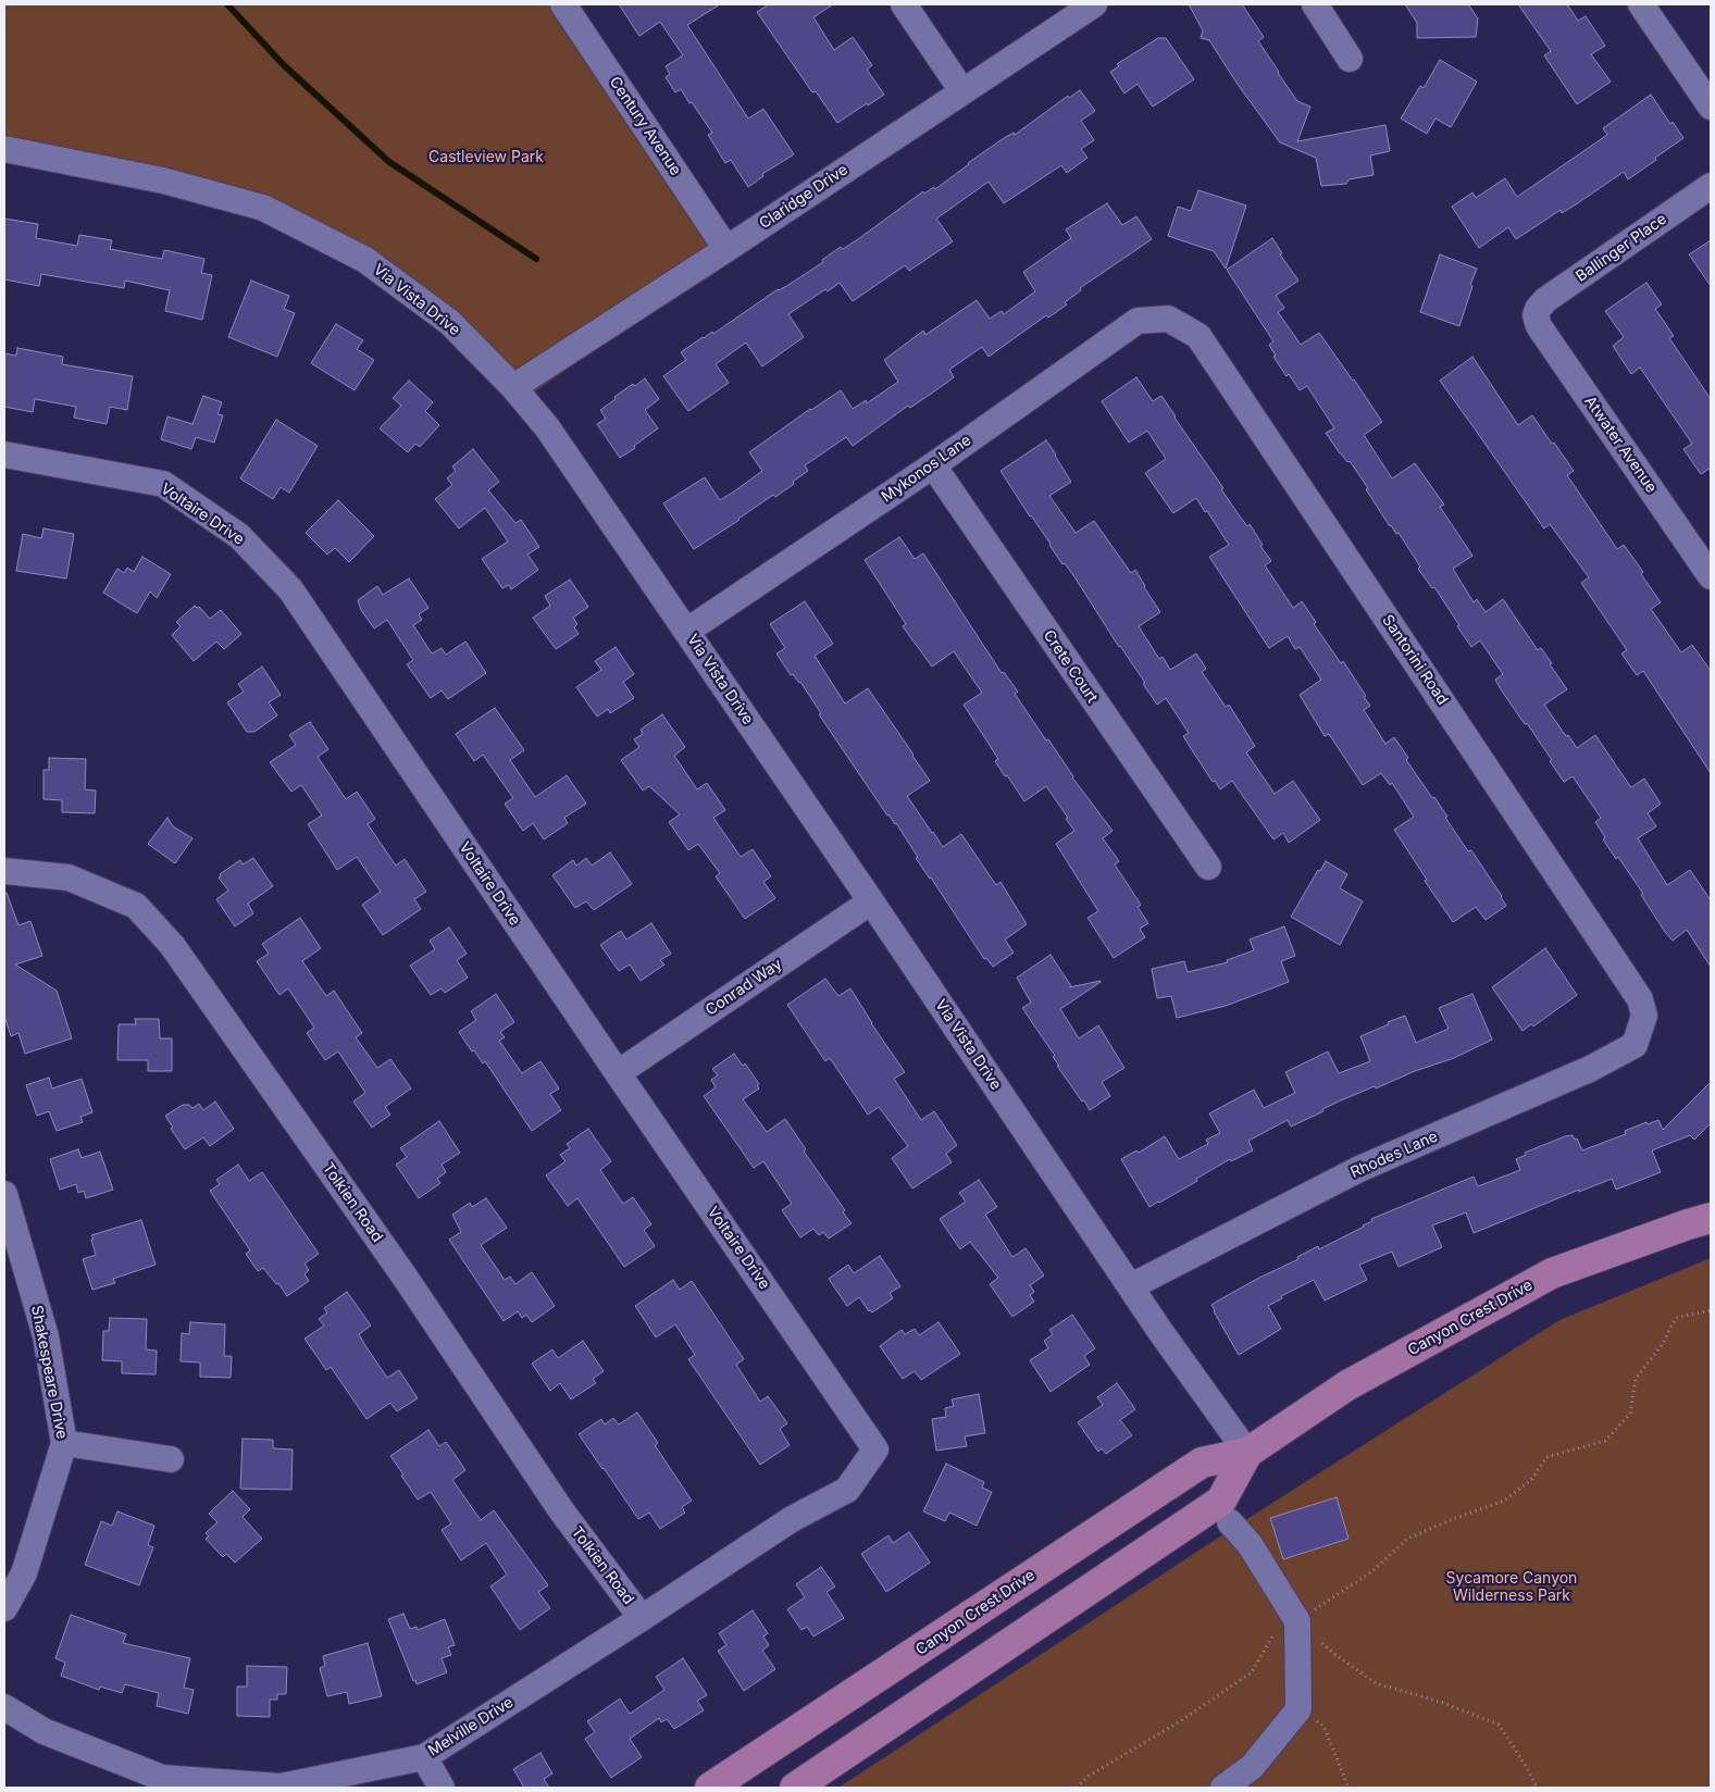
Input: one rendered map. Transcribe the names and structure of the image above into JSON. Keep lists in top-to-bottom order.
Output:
{
  "streets": {
    "main road": ["Canyon Crest Drive"],
    "street": [
      "Century Avenue",
      "Claridge Drive",
      "Ballinger Place",
      "Via Vista Drive",
      "Atwater Avenue",
      "Mykonos Lane",
      "Voltaire Drive",
      "Santorini Road",
      "Crete Court",
      "Conrad Way",
      "Rhodes Lane",
      "Tolkien Road",
      "Shakespeare Drive",
      "Melville Drive"
    ]
  },
  "crossings": [
    ["Century Avenue", "Claridge Drive"],
    ["Claridge Drive", "Via Vista Drive"],
    ["Ballinger Place", "Atwater Avenue"],
    ["Via Vista Drive", "Mykonos Lane"],
    ["Via Vista Drive", "Conrad Way"],
    ["Via Vista Drive", "Rhodes Lane"],
    ["Via Vista Drive", "Canyon Crest Drive"],
    ["Mykonos Lane", "Santorini Road"],
    ["Mykonos Lane", "Crete Court"],
    ["Voltaire Drive", "Conrad Way"],
    ["Voltaire Drive", "Melville Drive"],
    ["Santorini Road", "Rhodes Lane"],
    ["Tolkien Road", "Melville Drive"]
  ],
  "parks": ["Castleview Park", "Sycamore Canyon Wilderness Park"]
}
